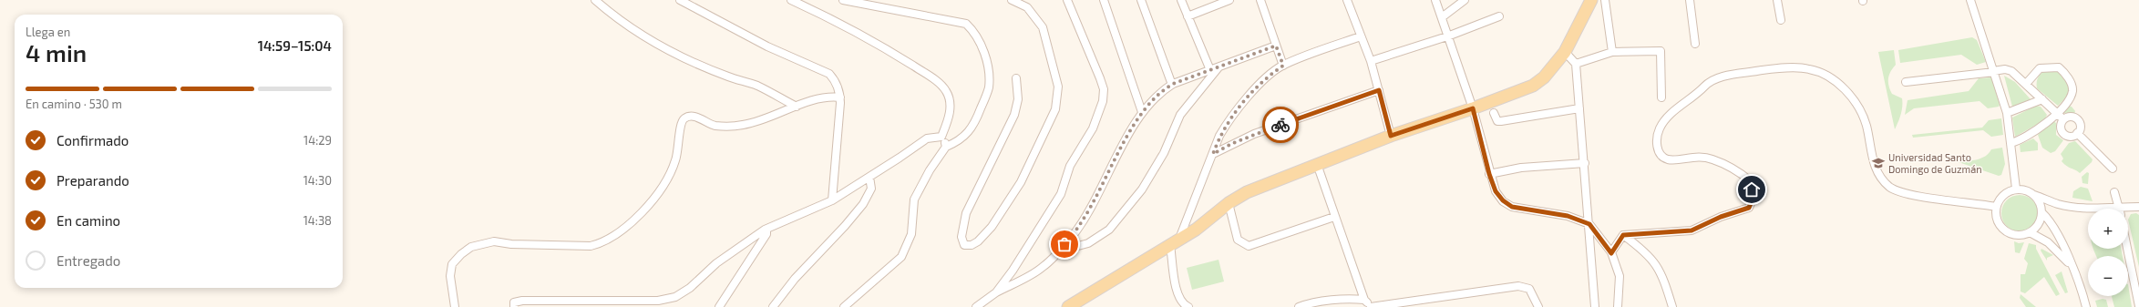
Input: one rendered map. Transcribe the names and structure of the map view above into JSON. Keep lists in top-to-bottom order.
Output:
{
  "places": {
    "school or university": ["Universidad Santo Domingo de Guzmán"]
  },
  "page": {
    "heading": ["4 min", "Llega en", "14:59–15:04"],
    "bar": "En camino · 530 m",
    "list": [
      ["Confirmado", "14:29"],
      ["Preparando", "14:30"],
      ["En camino", "14:38"],
      "Entregado"
    ],
    "map_buttons": ["+", "−"]
  }
}
